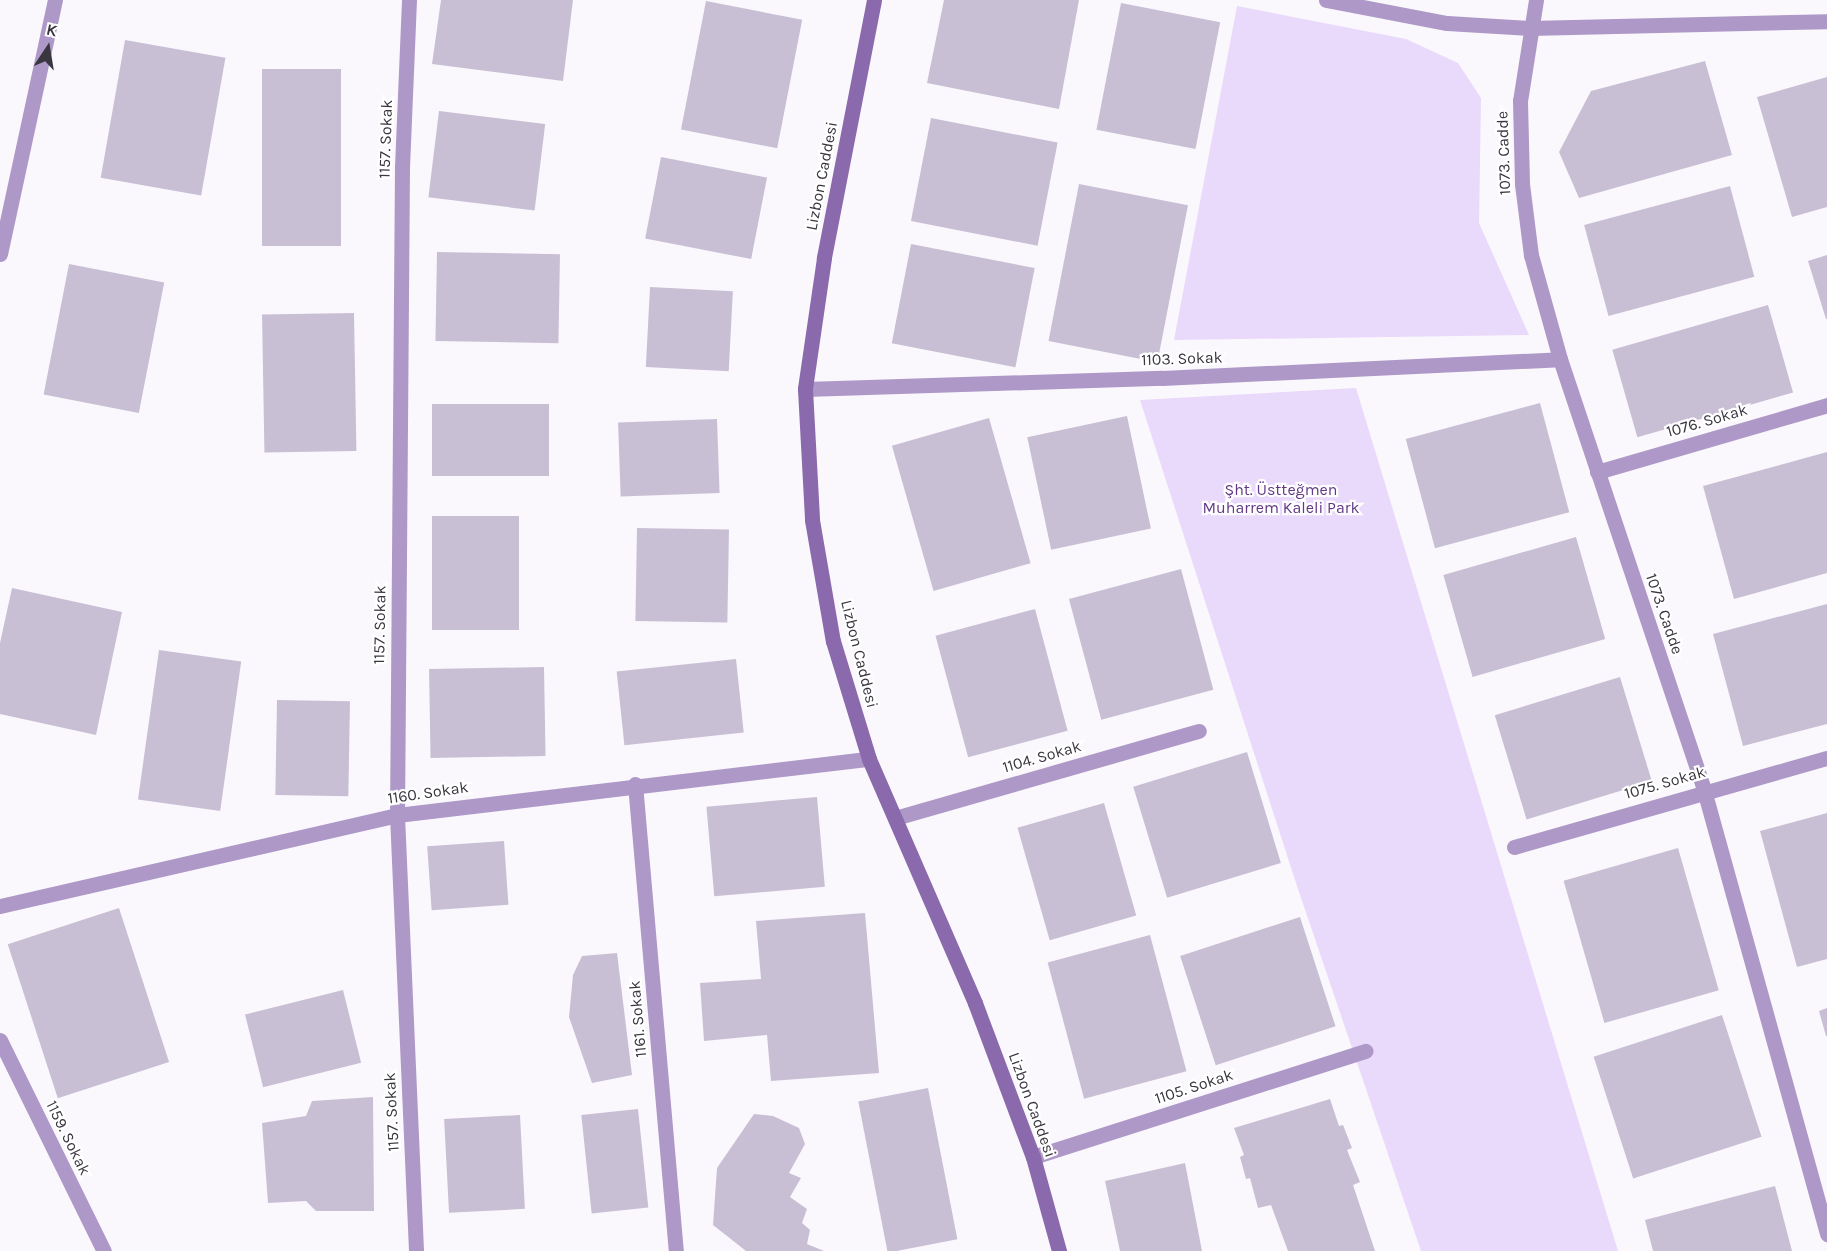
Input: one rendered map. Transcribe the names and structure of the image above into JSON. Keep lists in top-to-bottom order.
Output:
{
  "streets": {
    "main road": ["Lizbon Caddesi"],
    "street": [
      "1157. Sokak",
      "1073. Cadde",
      "1103. Sokak",
      "1076. Sokak",
      "1104. Sokak",
      "1075. Sokak",
      "1160. Sokak",
      "1161. Sokak",
      "1105. Sokak",
      "1159. Sokak"
    ]
  },
  "crossings": [
    ["1157. Sokak", "1160. Sokak"],
    ["1073. Cadde", "1103. Sokak"],
    ["1073. Cadde", "1076. Sokak"],
    ["1073. Cadde", "1075. Sokak"],
    ["Lizbon Caddesi", "1103. Sokak"],
    ["Lizbon Caddesi", "1104. Sokak"],
    ["Lizbon Caddesi", "1160. Sokak"],
    ["Lizbon Caddesi", "1105. Sokak"],
    ["1160. Sokak", "1161. Sokak"]
  ],
  "parks": ["Şht. Üstteğmen Muharrem Kaleli Park"],
  "north": "top"
}
